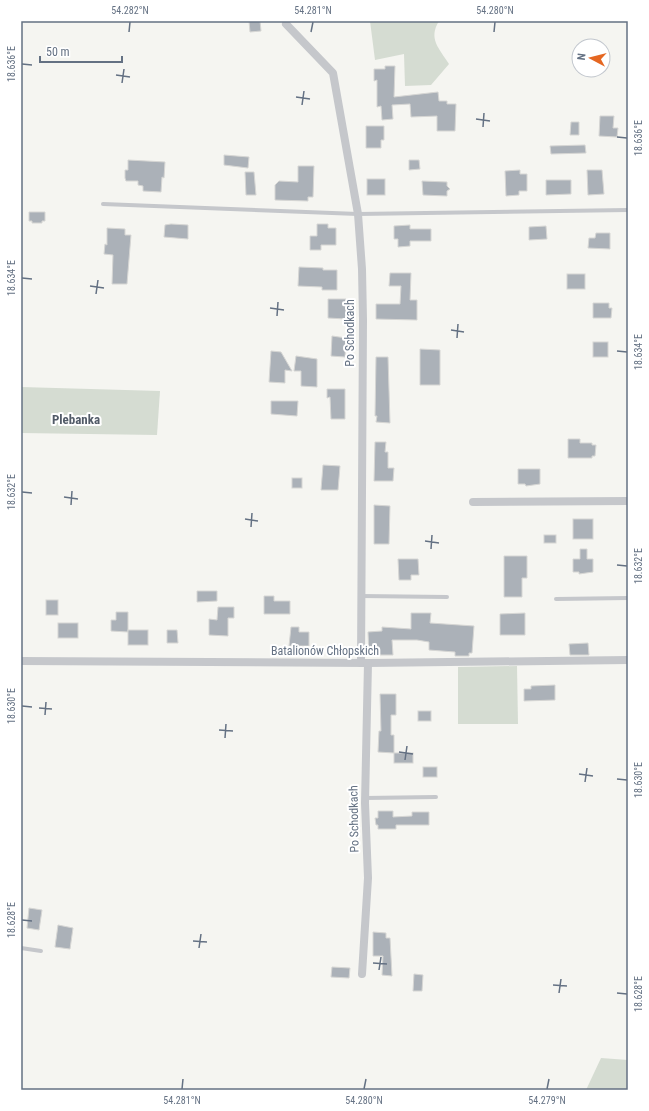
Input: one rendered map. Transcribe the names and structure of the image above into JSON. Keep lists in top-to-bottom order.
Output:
{
  "streets": {
    "street": ["Po Schodkach", "Batalionów Chłopskich"]
  },
  "crossings": [
    ["Po Schodkach", "Batalionów Chłopskich"]
  ],
  "districts": ["Plebanka"],
  "scale_bar": "50 m",
  "north": "left",
  "coordinates": [
    "54.282°N",
    "54.281°N",
    "54.280°N",
    "18.636°E",
    "18.634°E",
    "18.632°E",
    "18.630°E",
    "18.628°E",
    "54.279°N"
  ]
}
